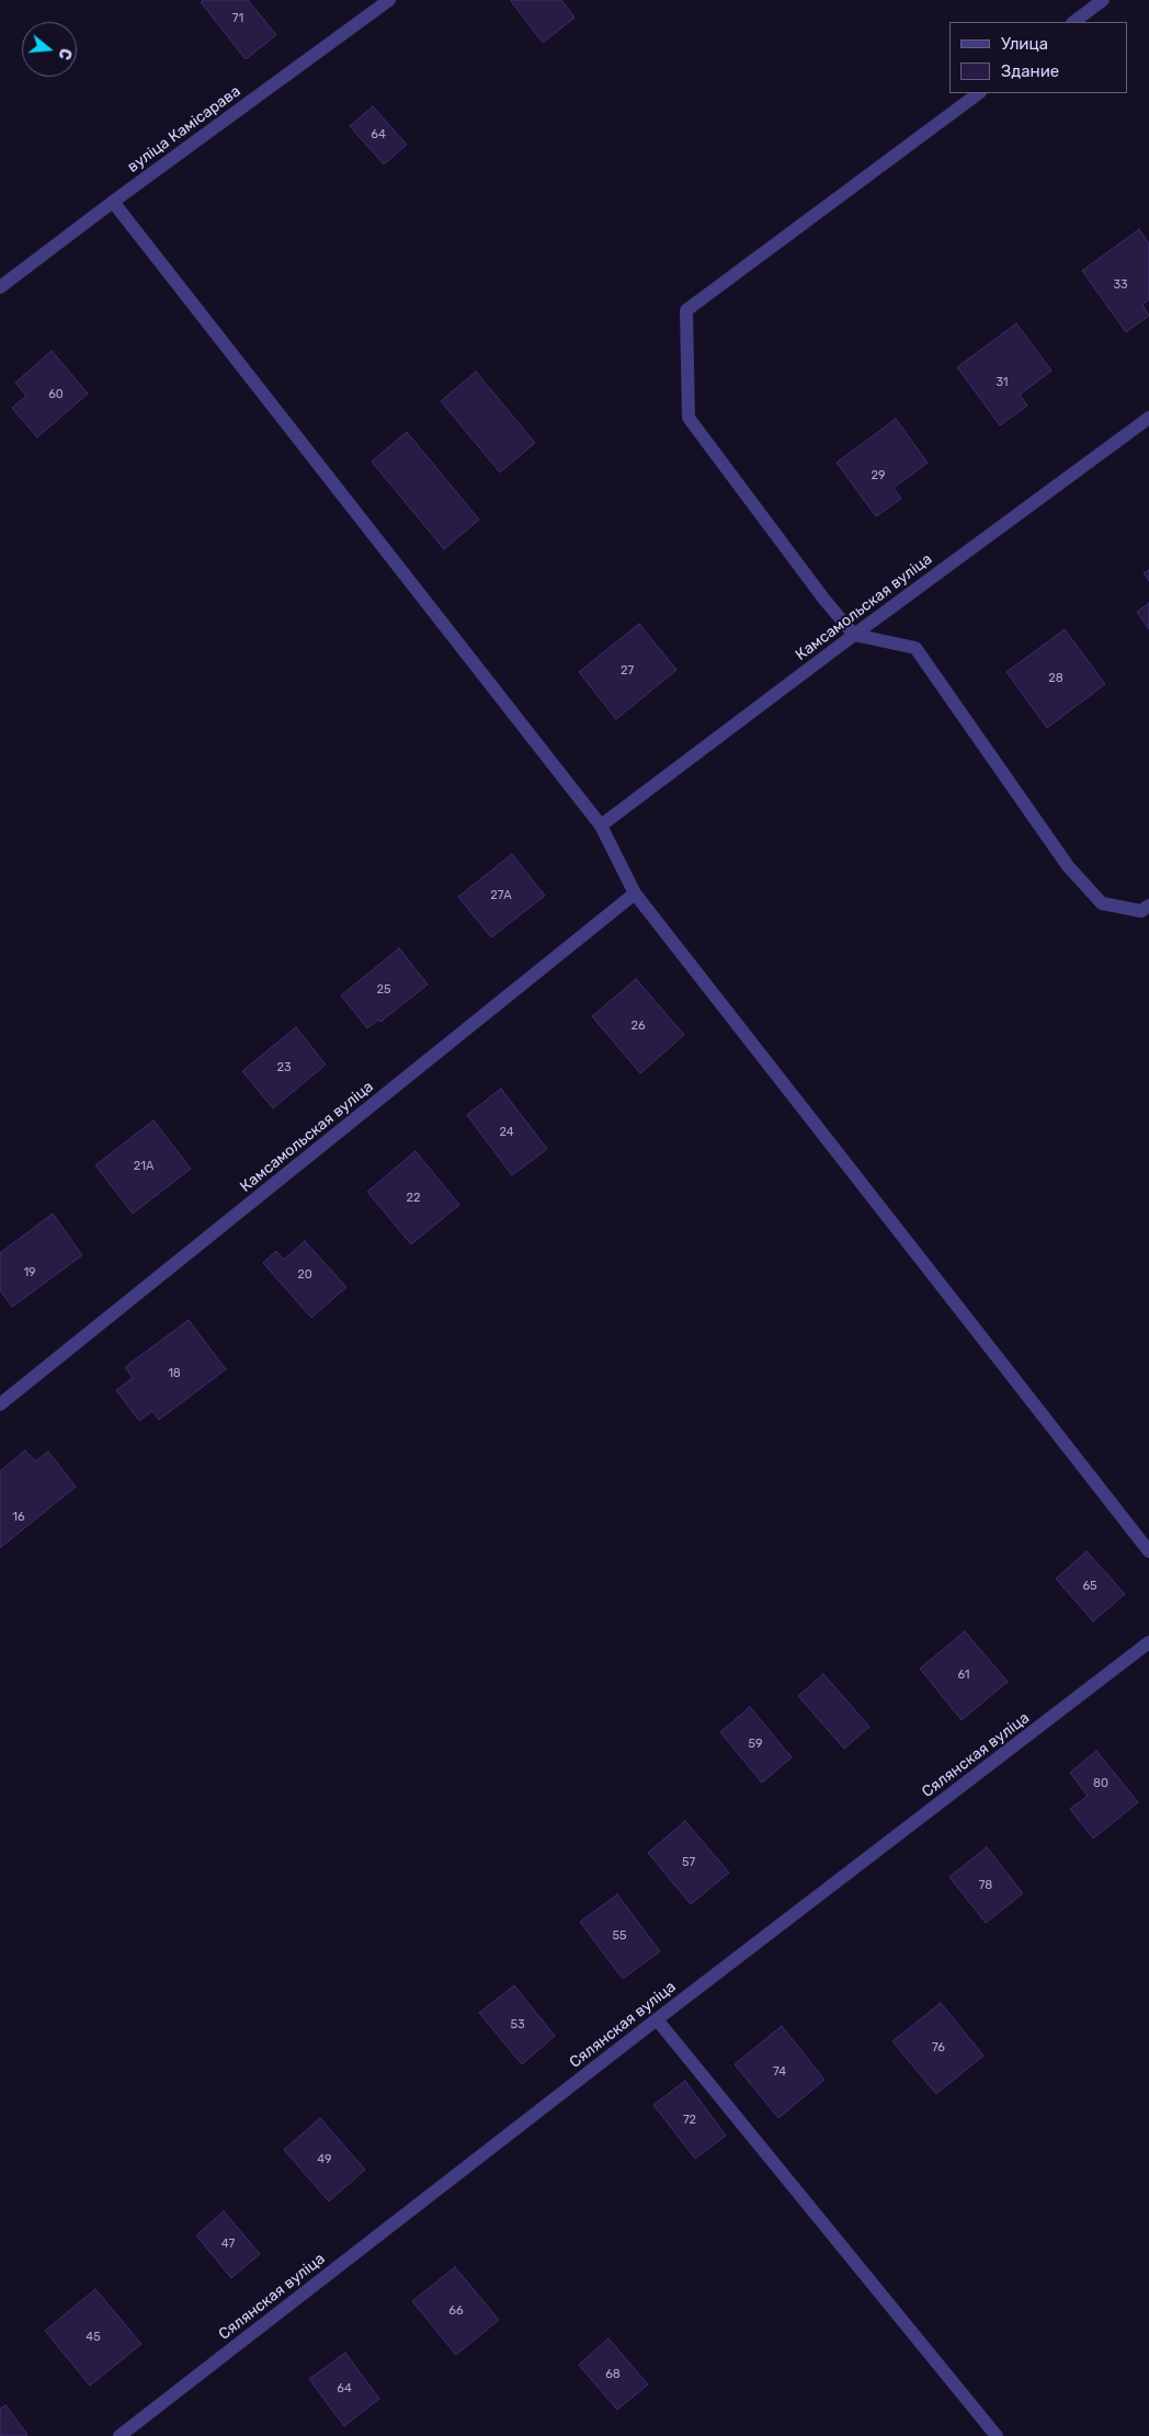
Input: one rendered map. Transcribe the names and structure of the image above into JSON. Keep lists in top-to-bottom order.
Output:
{
  "streets": {
    "street": ["вуліца Камісарава", "Камсамольская вуліца", "Сялянская вуліца"]
  },
  "house_numbers": [
    "71",
    "64",
    "33",
    "31",
    "60",
    "29",
    "27",
    "28",
    "27А",
    "25",
    "26",
    "23",
    "24",
    "21А",
    "22",
    "19",
    "20",
    "18",
    "16",
    "65",
    "61",
    "59",
    "80",
    "57",
    "78",
    "55",
    "53",
    "76",
    "74",
    "72",
    "49",
    "47",
    "66",
    "45",
    "68",
    "64"
  ],
  "legend": ["Улица", "Здание"],
  "north": "right"
}
